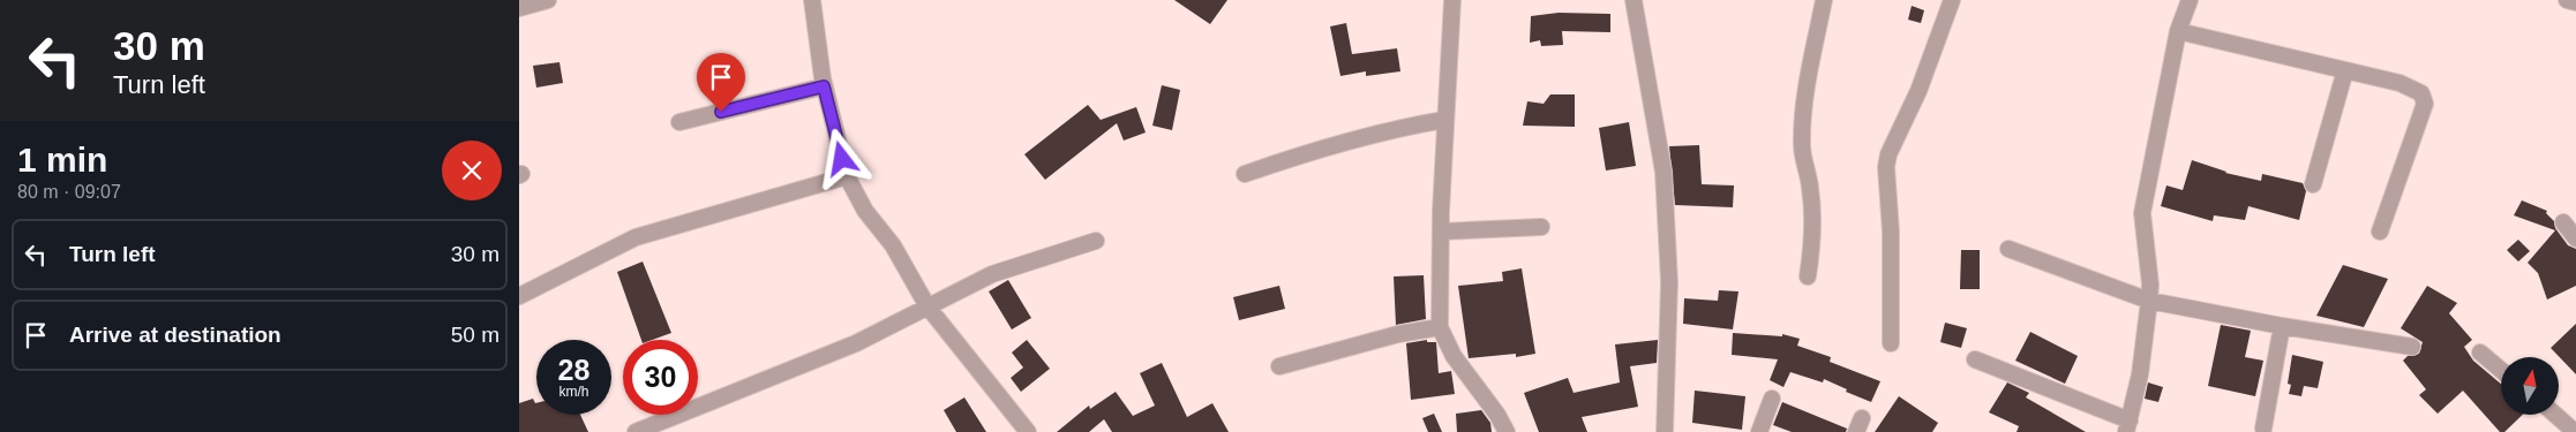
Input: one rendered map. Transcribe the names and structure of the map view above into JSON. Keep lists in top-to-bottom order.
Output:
{
  "north": "top",
  "page": {
    "turn": ["30 m", "Turn left"],
    "heading": ["1 min", "80 m · 09:07"],
    "list": [
      {
        "name": "Turn left",
        "value": "30 m"
      },
      {
        "name": "Arrive at destination",
        "value": "50 m"
      }
    ],
    "speed": "28 km/h",
    "limit": "30"
  }
}
